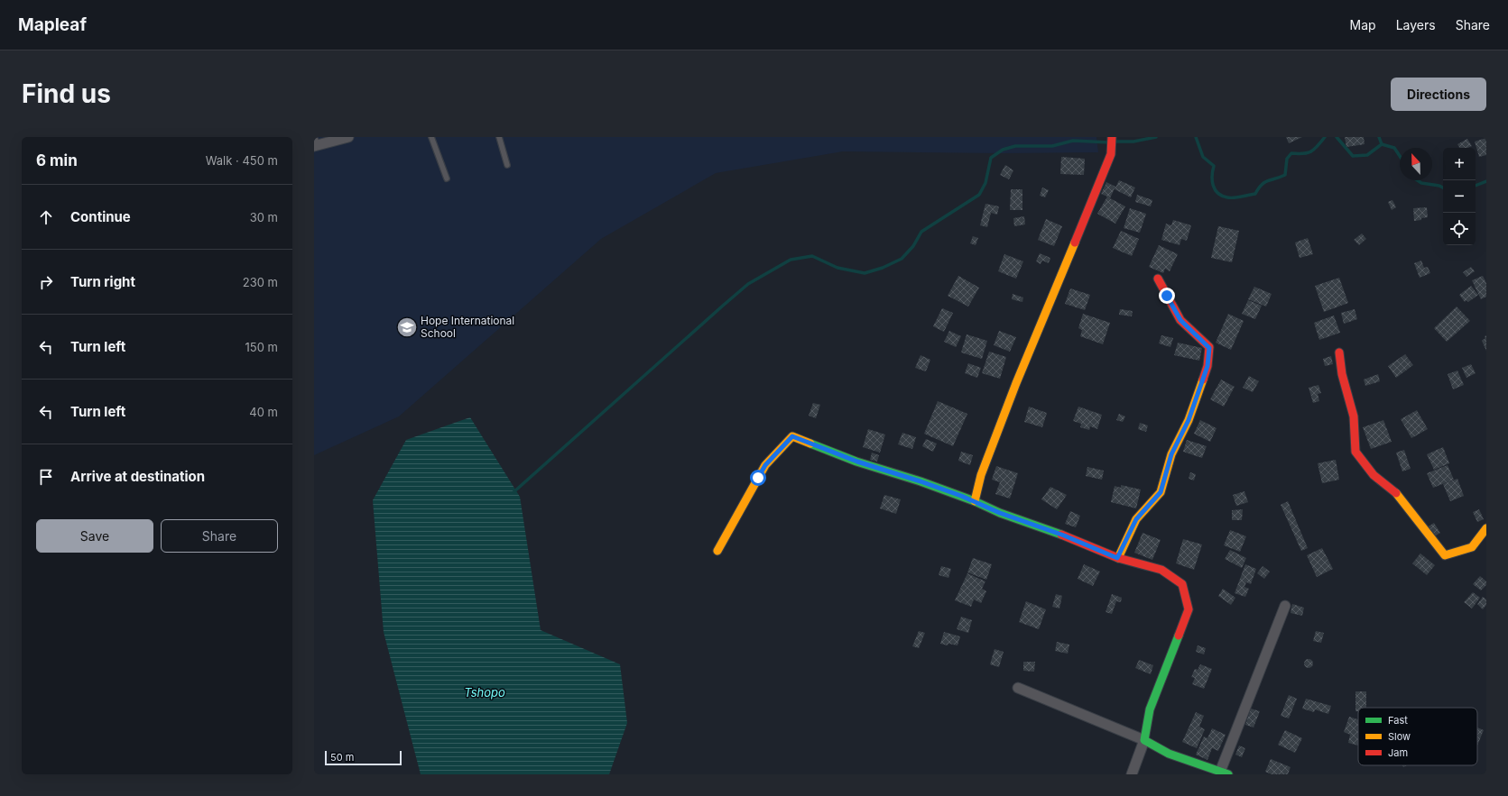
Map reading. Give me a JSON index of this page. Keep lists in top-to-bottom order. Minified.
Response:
{"water":["Tshopo"],"places":{"school or university":["Hope International School"]},"legend":["Fast","Slow","Jam"],"scale_bar":"50 m","north":"top","page":{"header":"Mapleaf","nav":["Map","Layers","Share"],"buttons":["Directions",["Save","Share"]],"title":"Find us","heading":["6 min","Walk · 450 m"],"map_buttons":["+","−"],"list":[["Continue","30 m"],["Turn right","230 m"],["Turn left","150 m"],["Turn left","40 m"],"Arrive at destination"],"scale":"50 m"}}
